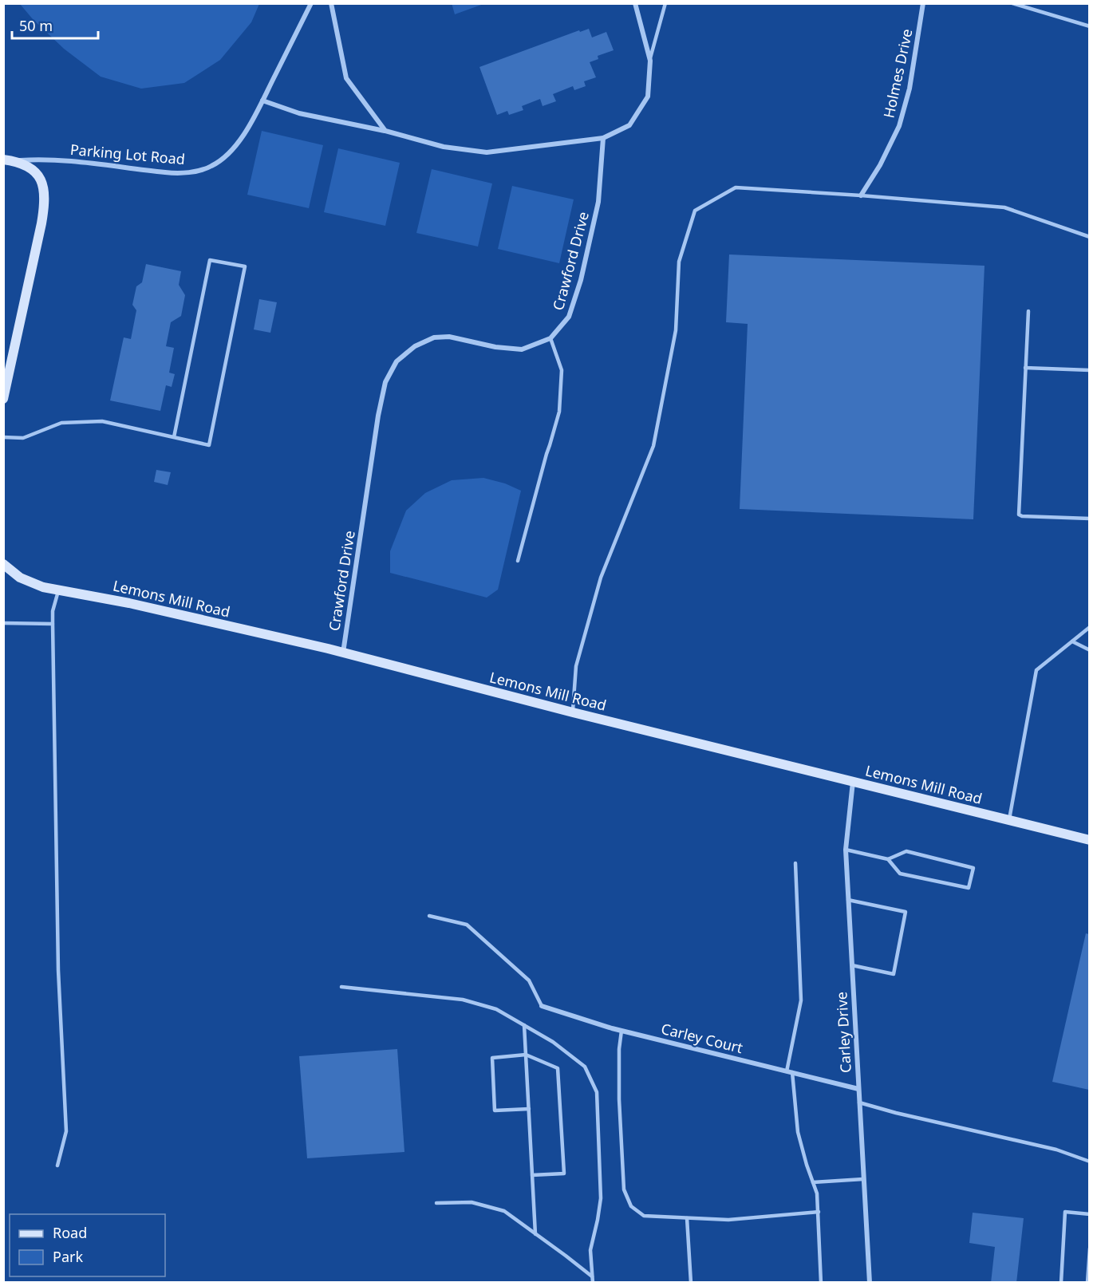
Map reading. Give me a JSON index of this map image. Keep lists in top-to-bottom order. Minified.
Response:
{"streets":{"street":["Holmes Drive","Parking Lot Road","Crawford Drive","Lemons Mill Road","Carley Drive","Carley Court"]},"crossings":[["Crawford Drive","Lemons Mill Road"],["Lemons Mill Road","Carley Drive"],["Carley Drive","Carley Court"]],"legend":["Road","Park"],"scale_bar":"50 m"}
